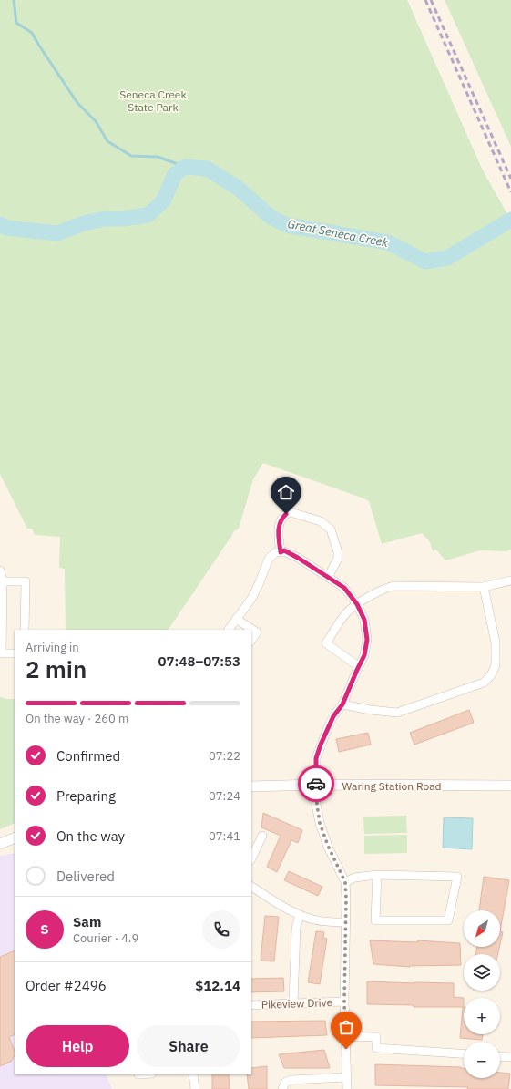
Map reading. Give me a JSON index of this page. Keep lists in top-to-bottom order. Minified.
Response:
{"streets":{"street":["Waring Station Road","Pikeview Drive"]},"water":["Great Seneca Creek"],"parks":["Seneca Creek State Park"],"north":"bottom left","page":{"heading":["2 min","Arriving in","07:48–07:53"],"panel":["Sam","Courier · 4.9","Order #2496","$12.14"],"bar":"On the way · 260 m","list":[["Confirmed","07:22"],["Preparing","07:24"],["On the way","07:41"],"Delivered"],"map_buttons":["+","−"],"round":"S","buttons":["Help","Share"]}}
